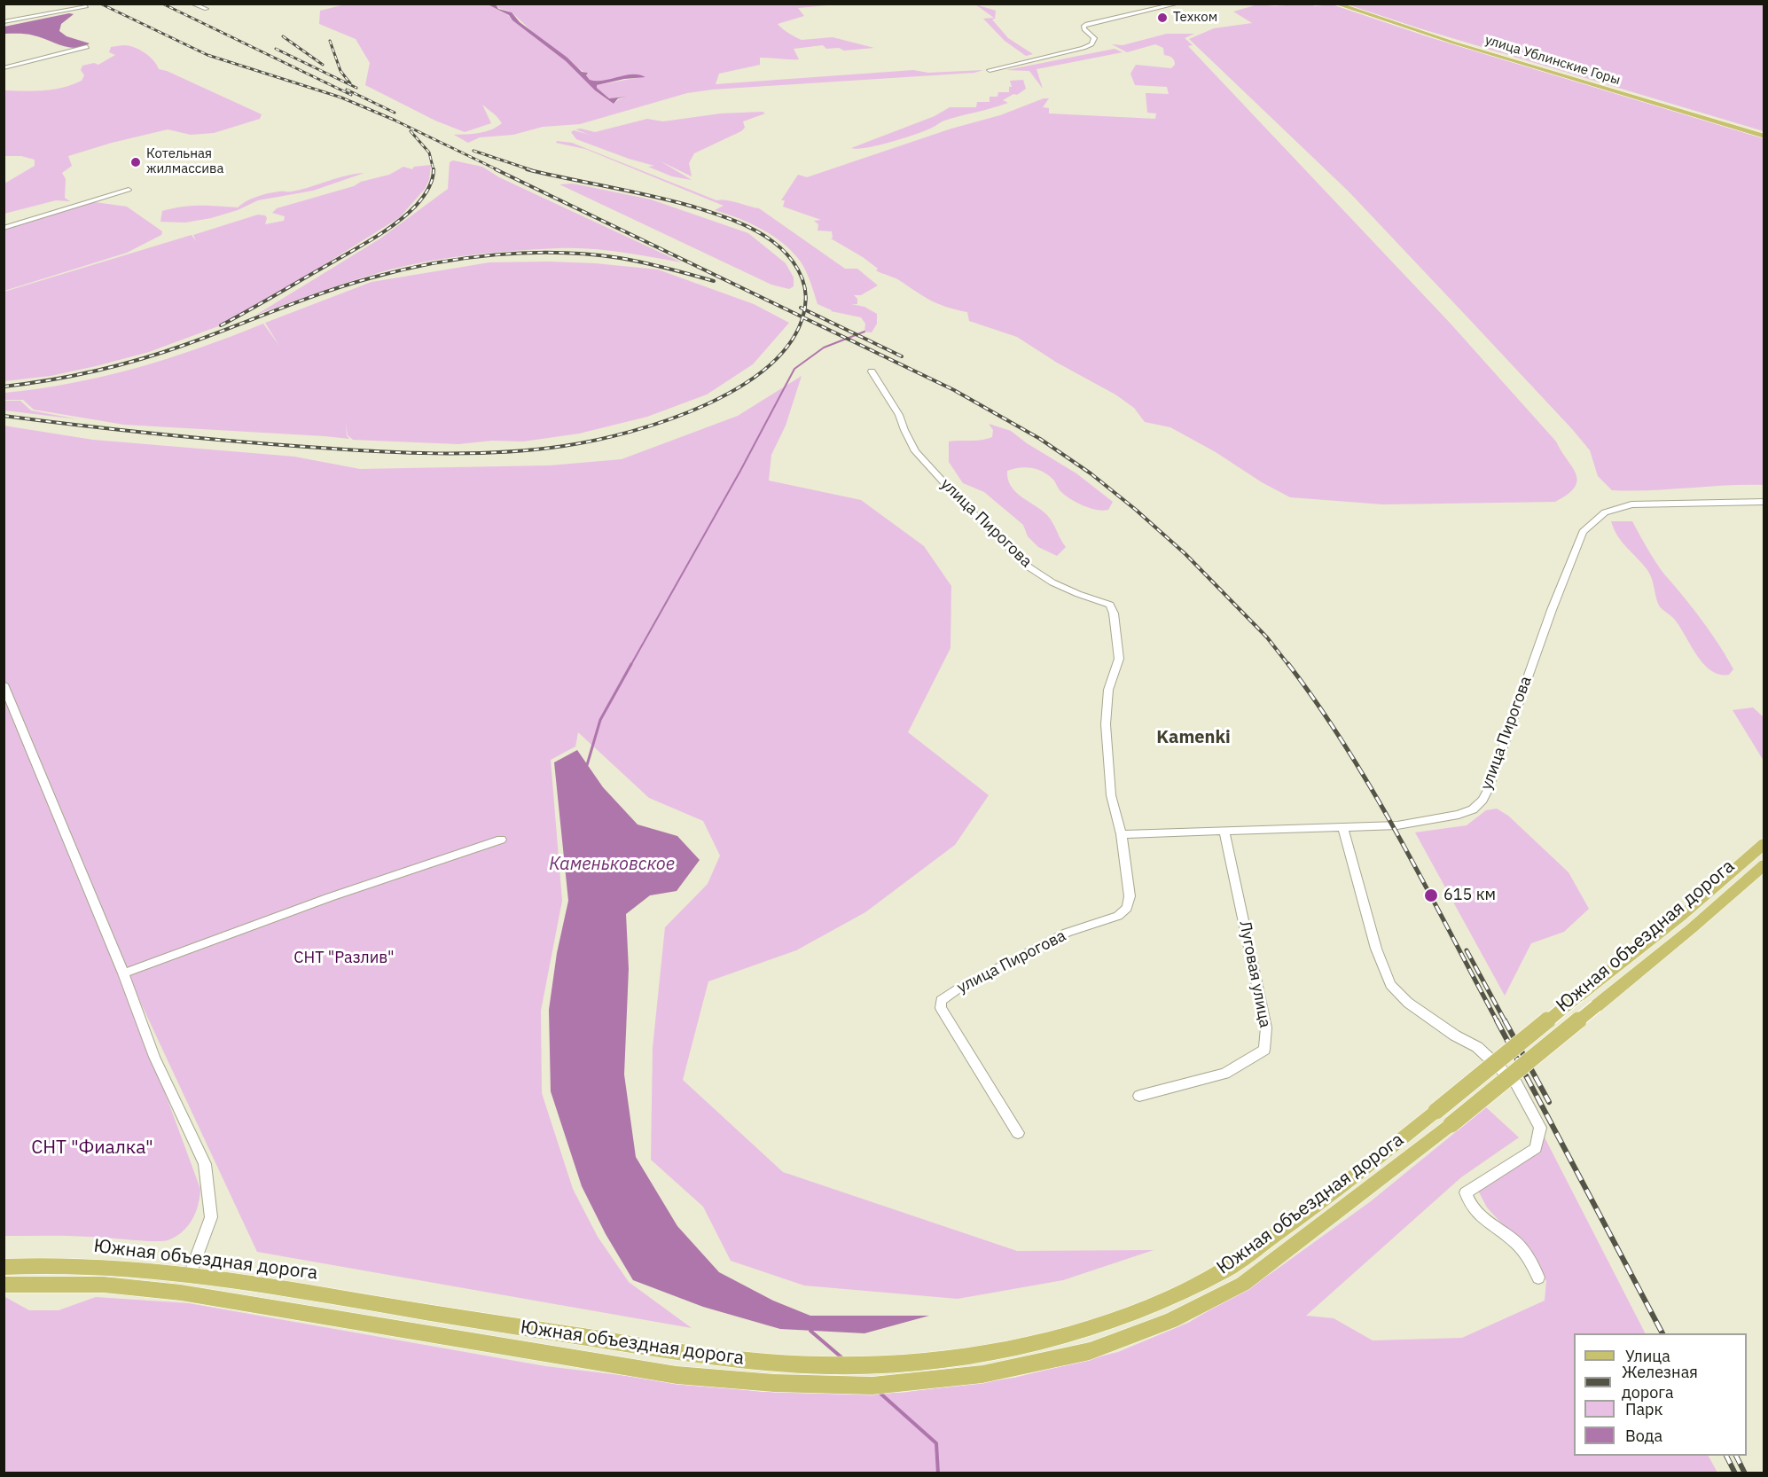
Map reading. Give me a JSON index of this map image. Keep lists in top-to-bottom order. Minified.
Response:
{"streets":{"main road":["улица Ублинские Горы","Южная объездная дорога"],"street":["улица Пирогова","Луговая улица"]},"crossings":[["улица Пирогова","Луговая улица"]],"districts":["Kamenki"],"water":["Каменьковское"],"parks":["СНТ \"Разлив\"","СНТ \"Фиалка\""],"places":["Техком","Котельная жилмассива","615 км"],"legend":["Улица","Железная дорога","Парк","Вода"]}
